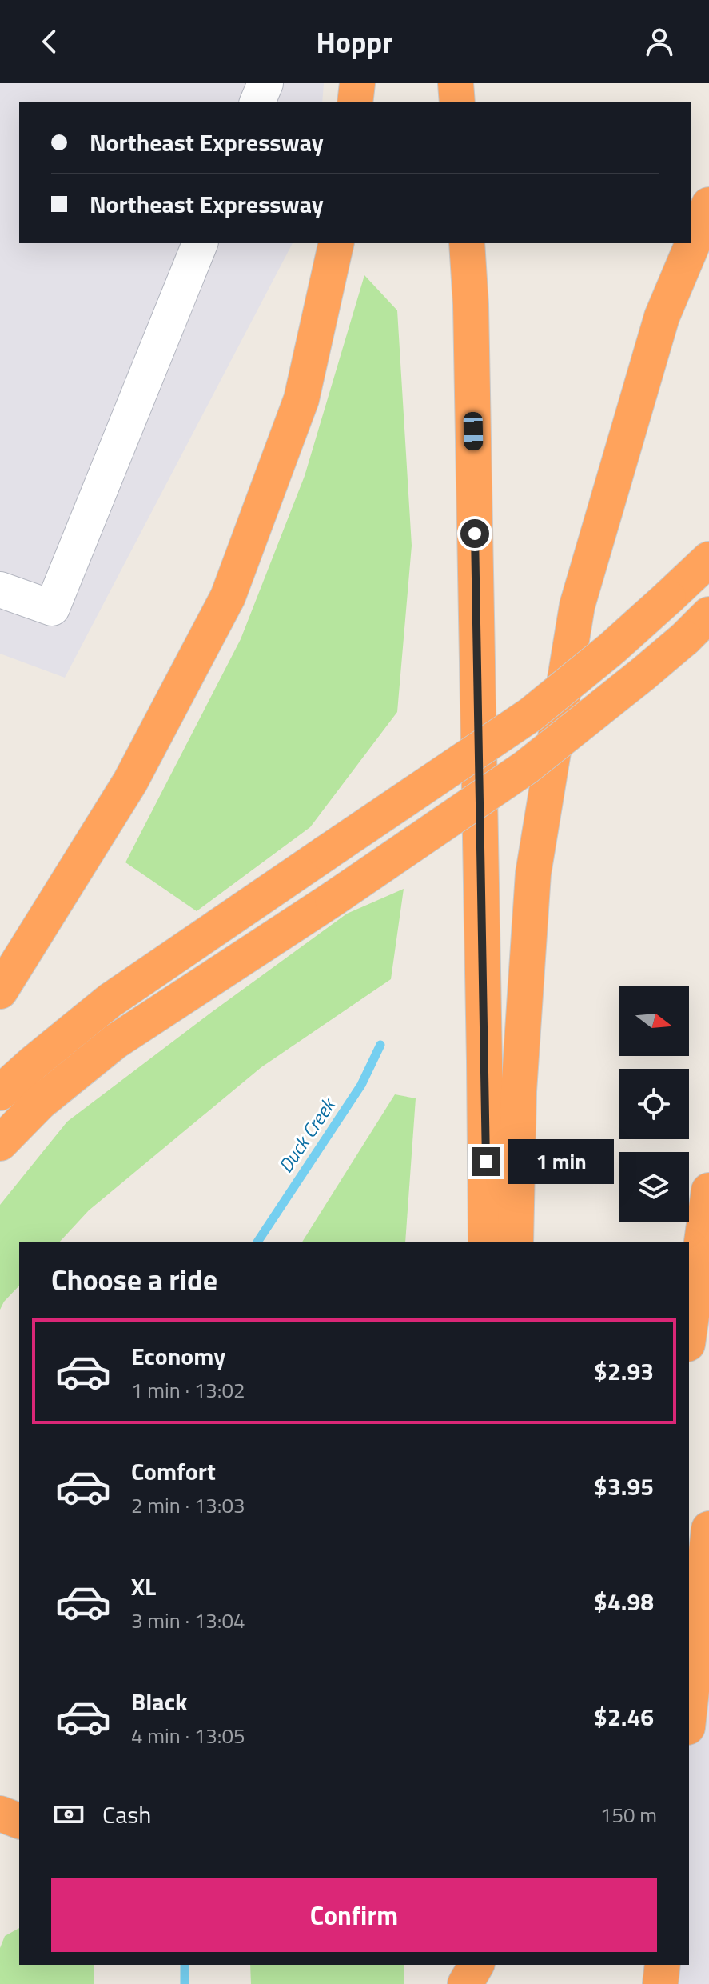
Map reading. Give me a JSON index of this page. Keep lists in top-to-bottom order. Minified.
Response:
{"water":["Duck Creek"],"north":"right","page":{"header":"Hoppr","banner":["Northeast Expressway","Northeast Expressway"],"bubble":"1 min","heading":"Choose a ride","list":[{"name":"Economy","note":"1 min · 13:02","value":"$2.93"},{"name":"Comfort","note":"2 min · 13:03","value":"$3.95"},{"name":"XL","note":"3 min · 13:04","value":"$4.98"},{"name":"Black","note":"4 min · 13:05","value":"$2.46"}],"pay":["Cash","150 m"],"buttons":"Confirm"}}
